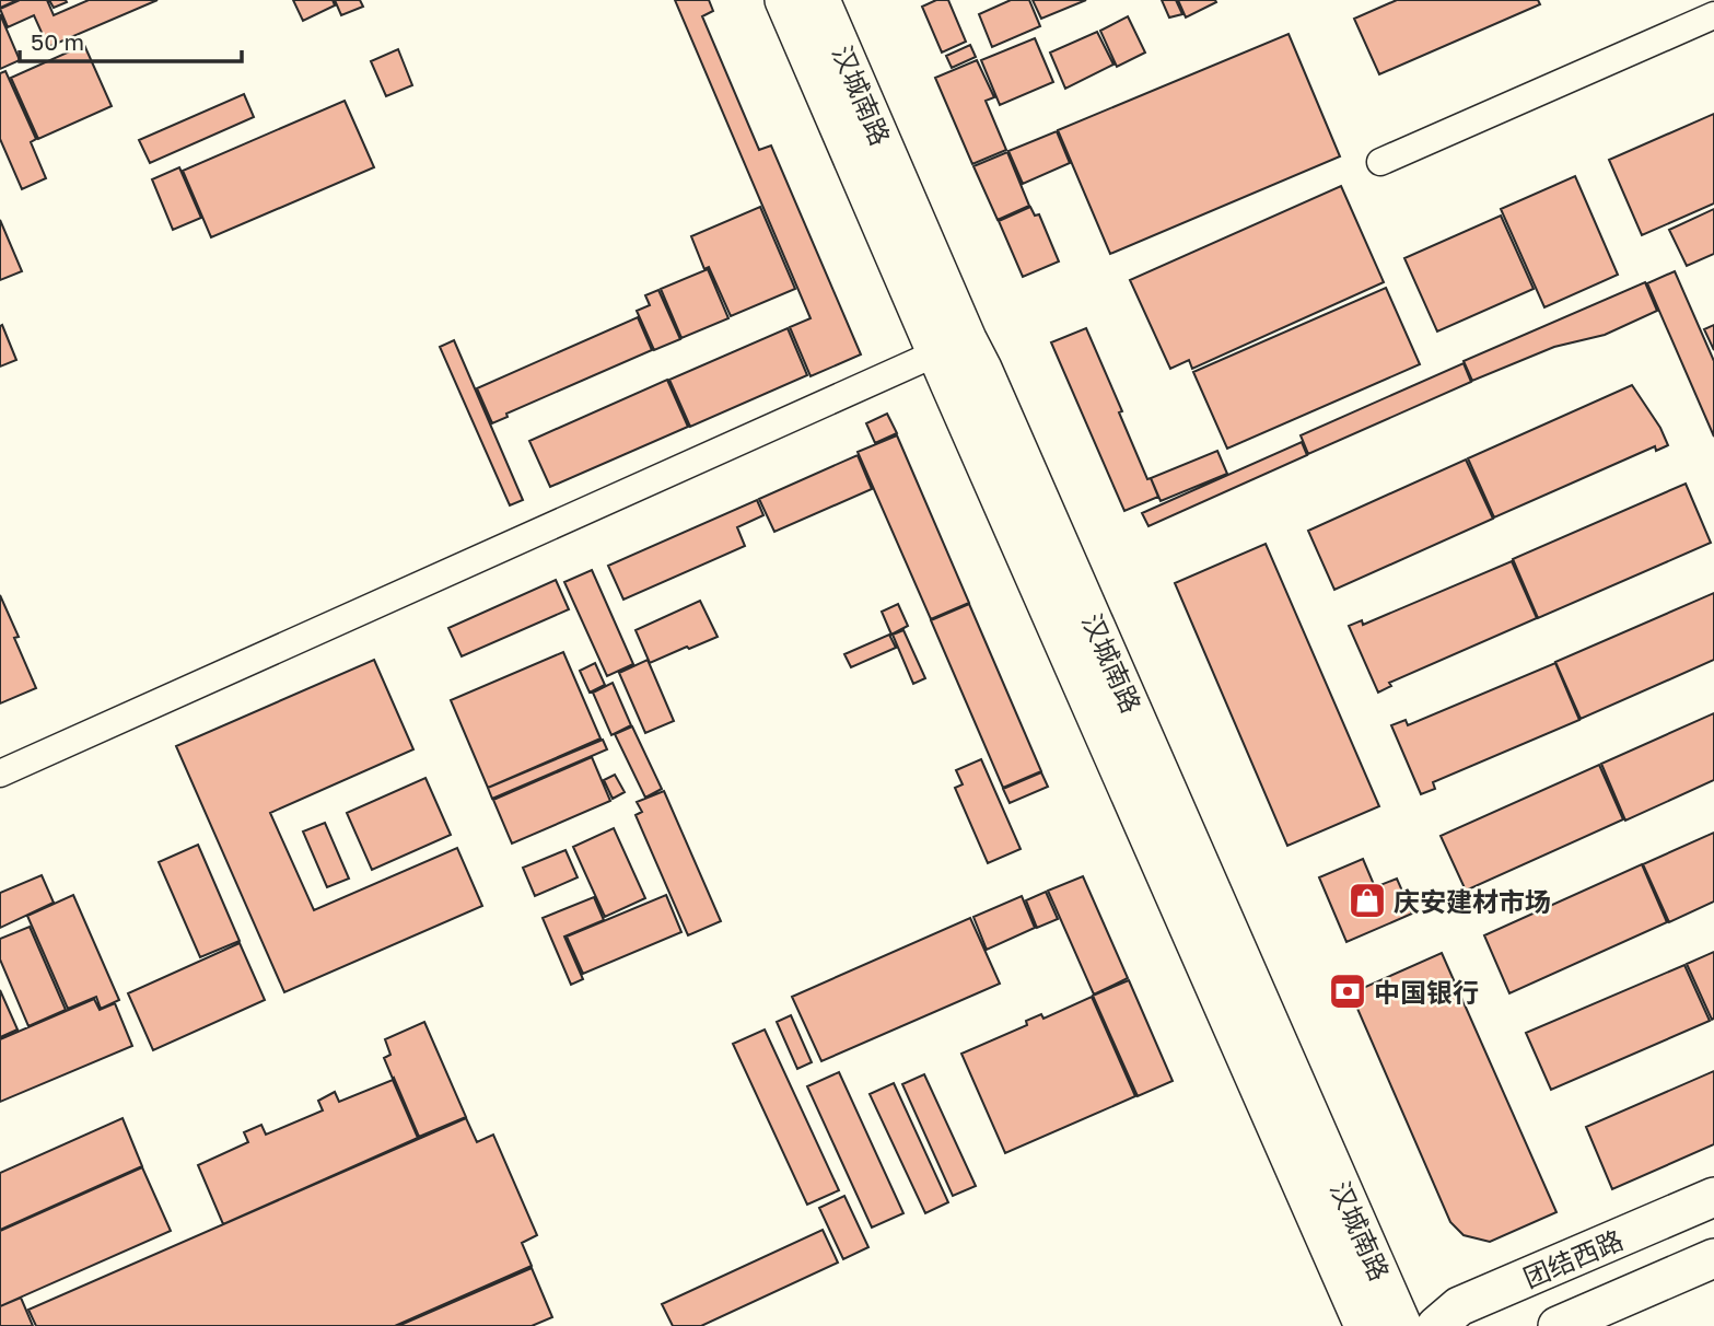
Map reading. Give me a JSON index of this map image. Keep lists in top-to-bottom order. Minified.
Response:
{"streets":{"main road":["汉城南路","团结西路"]},"places":{"shop":["庆安建材市场"],"bank":["中国银行"]},"scale_bar":"50 m"}
